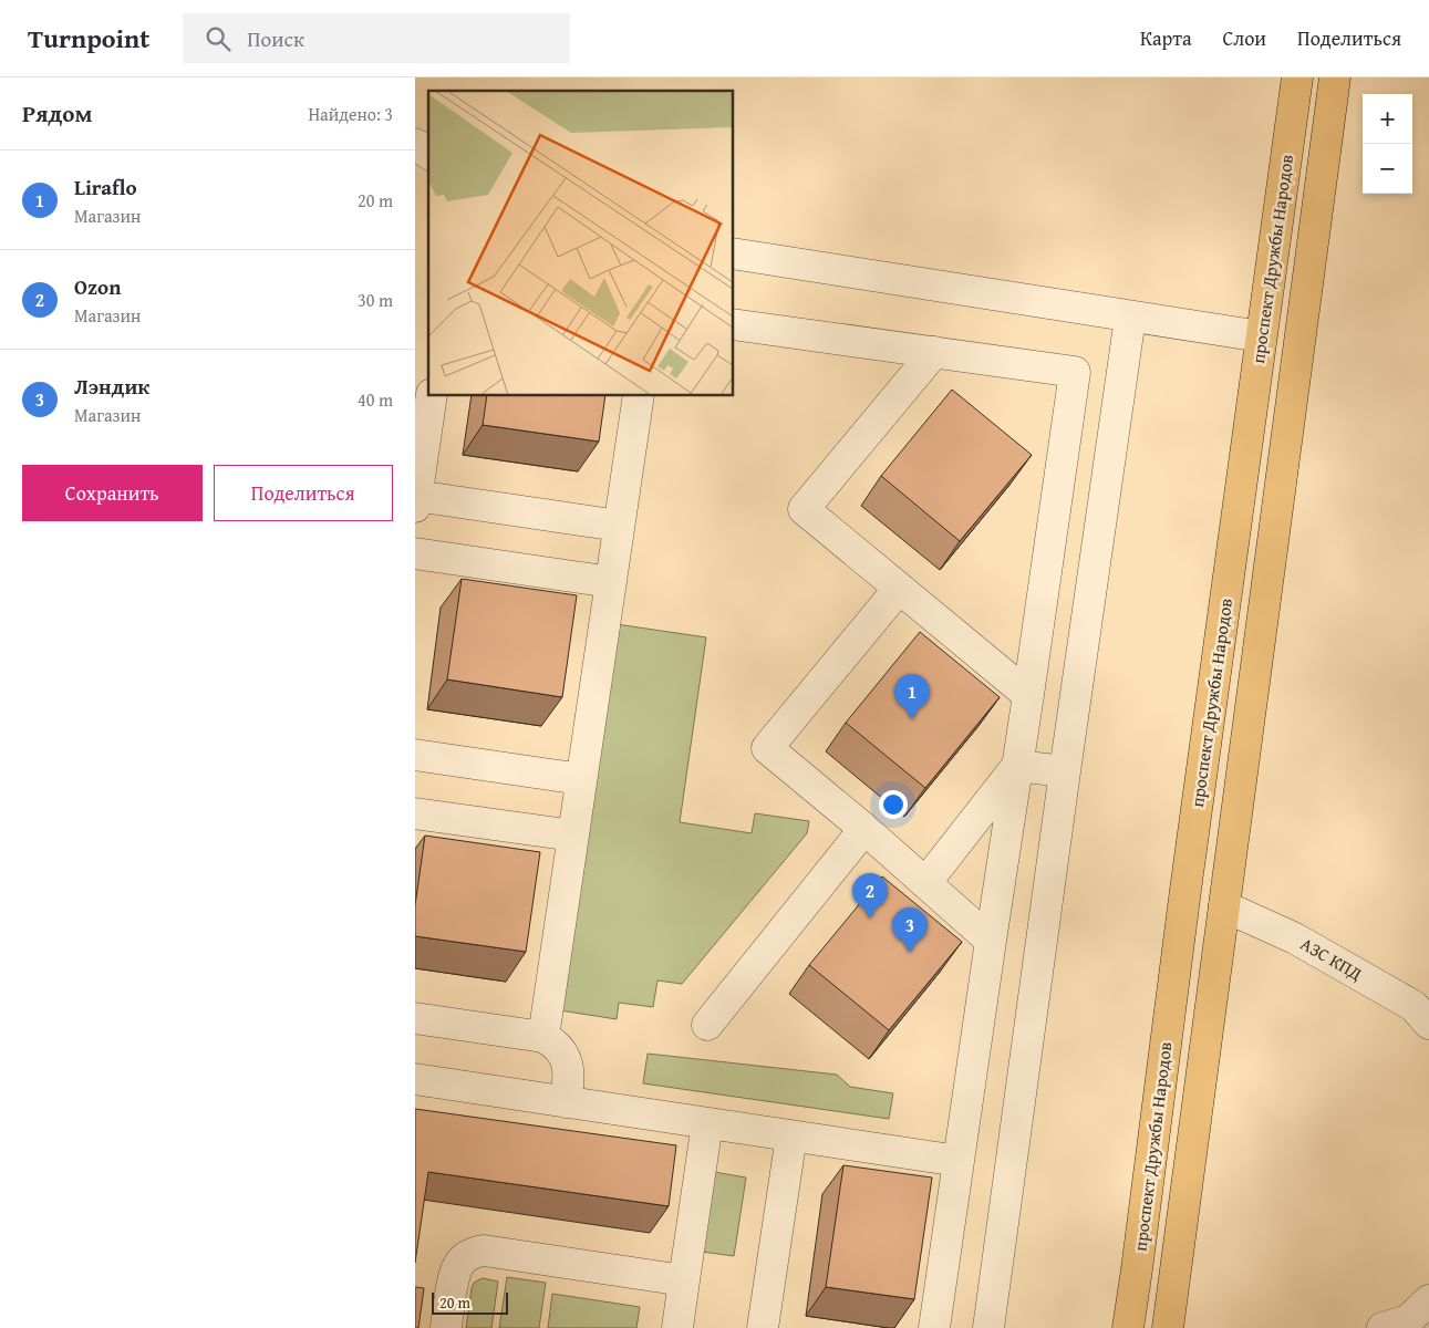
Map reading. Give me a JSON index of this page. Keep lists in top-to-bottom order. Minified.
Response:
{"streets":{"main road":["проспект Дружбы Народов"],"street":["АЗС КПД"]},"scale_bar":"20 m","page":{"header":"Turnpoint","search":"Поиск","nav":["Карта","Слои","Поделиться"],"heading":["Рядом","Найдено: 3"],"map_buttons":["+","−"],"list":[{"mark":"1","name":"Liraflo","note":"Магазин","value":"20 m"},{"mark":"2","name":"Ozon","note":"Магазин","value":"30 m"},{"mark":"3","name":"Лэндик","note":"Магазин","value":"40 m"}],"buttons":["Сохранить","Поделиться"],"pins":["1","2","3"],"scale":"20 m"}}
